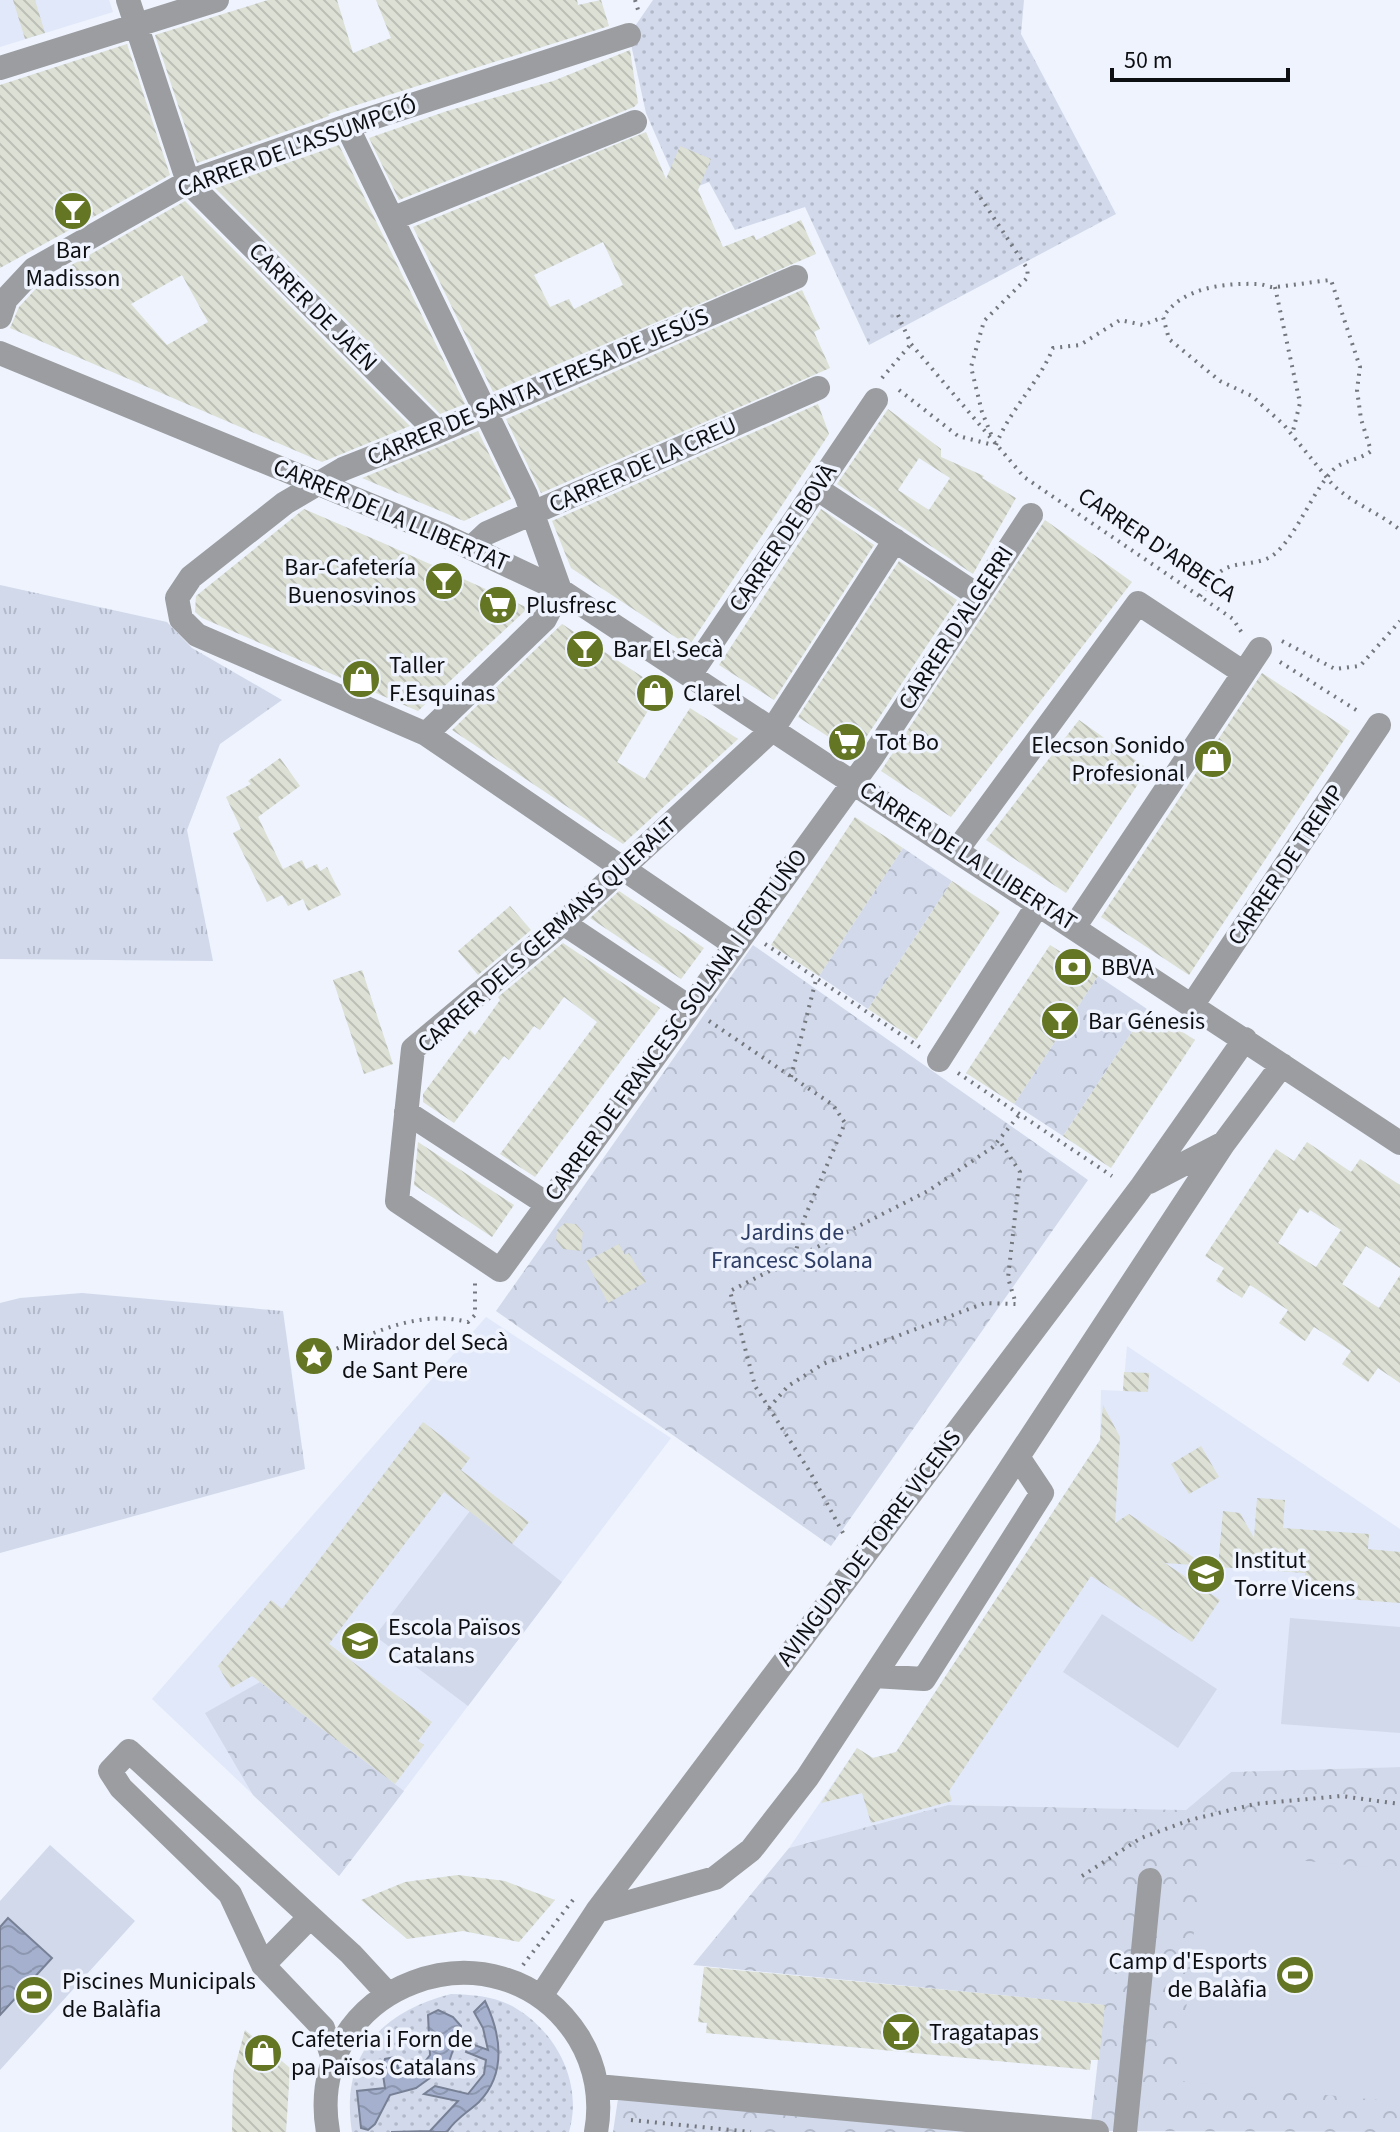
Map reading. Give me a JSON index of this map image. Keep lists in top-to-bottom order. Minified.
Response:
{"streets":{"street":["CARRER DE L'ASSUMPCIÓ","CARRER DE JAÉN","CARRER DE SANTA TERESA DE JESÚS","CARRER DE LA CREU","CARRER DE LA LLIBERTAT","CARRER DE BOVÀ","CARRER D'ALGERRI","CARRER DE TREMP","CARRER DELS GERMANS QUERALT","CARRER DE FRANCESC SOLANA I FORTUÑO","AVINGUDA DE TORRE VICENS"],"path":["CARRER D'ARBECA"]},"crossings":[["CARRER DE L'ASSUMPCIÓ","CARRER DE JAÉN"],["CARRER DE JAÉN","CARRER DE SANTA TERESA DE JESÚS"],["CARRER DE SANTA TERESA DE JESÚS","CARRER DE LA LLIBERTAT"],["CARRER DE LA CREU","CARRER DE LA LLIBERTAT"],["CARRER DE LA LLIBERTAT","CARRER DE BOVÀ"],["CARRER DE LA LLIBERTAT","CARRER D'ALGERRI"],["CARRER DE LA LLIBERTAT","CARRER DE TREMP"],["CARRER DE LA LLIBERTAT","CARRER DELS GERMANS QUERALT"],["CARRER DE LA LLIBERTAT","CARRER DE FRANCESC SOLANA I FORTUÑO"],["CARRER DE LA LLIBERTAT","AVINGUDA DE TORRE VICENS"],["CARRER D'ARBECA","CARRER DE TREMP"],["CARRER D'ALGERRI","CARRER DE FRANCESC SOLANA I FORTUÑO"],["CARRER DELS GERMANS QUERALT","CARRER DE FRANCESC SOLANA I FORTUÑO"]],"parks":["Jardins de Francesc Solana"],"places":{"bar":["Bar Madisson","Bar-Cafetería Buenosvinos","Bar El Secà","Bar Génesis","Tragatapas"],"supermarket":["Plusfresc","Tot Bo"],"shop":["Taller F.Esquinas","Clarel","Elecson Sonido Profesional","Cafeteria i Forn de pa Països Catalans"],"bank":["BBVA"],"place":["Mirador del Secà de Sant Pere"],"school or university":["Institut Torre Vicens","Escola Països Catalans"],"sports":["Camp d'Esports de Balàfia","Piscines Municipals de Balàfia"]},"scale_bar":"50 m"}
